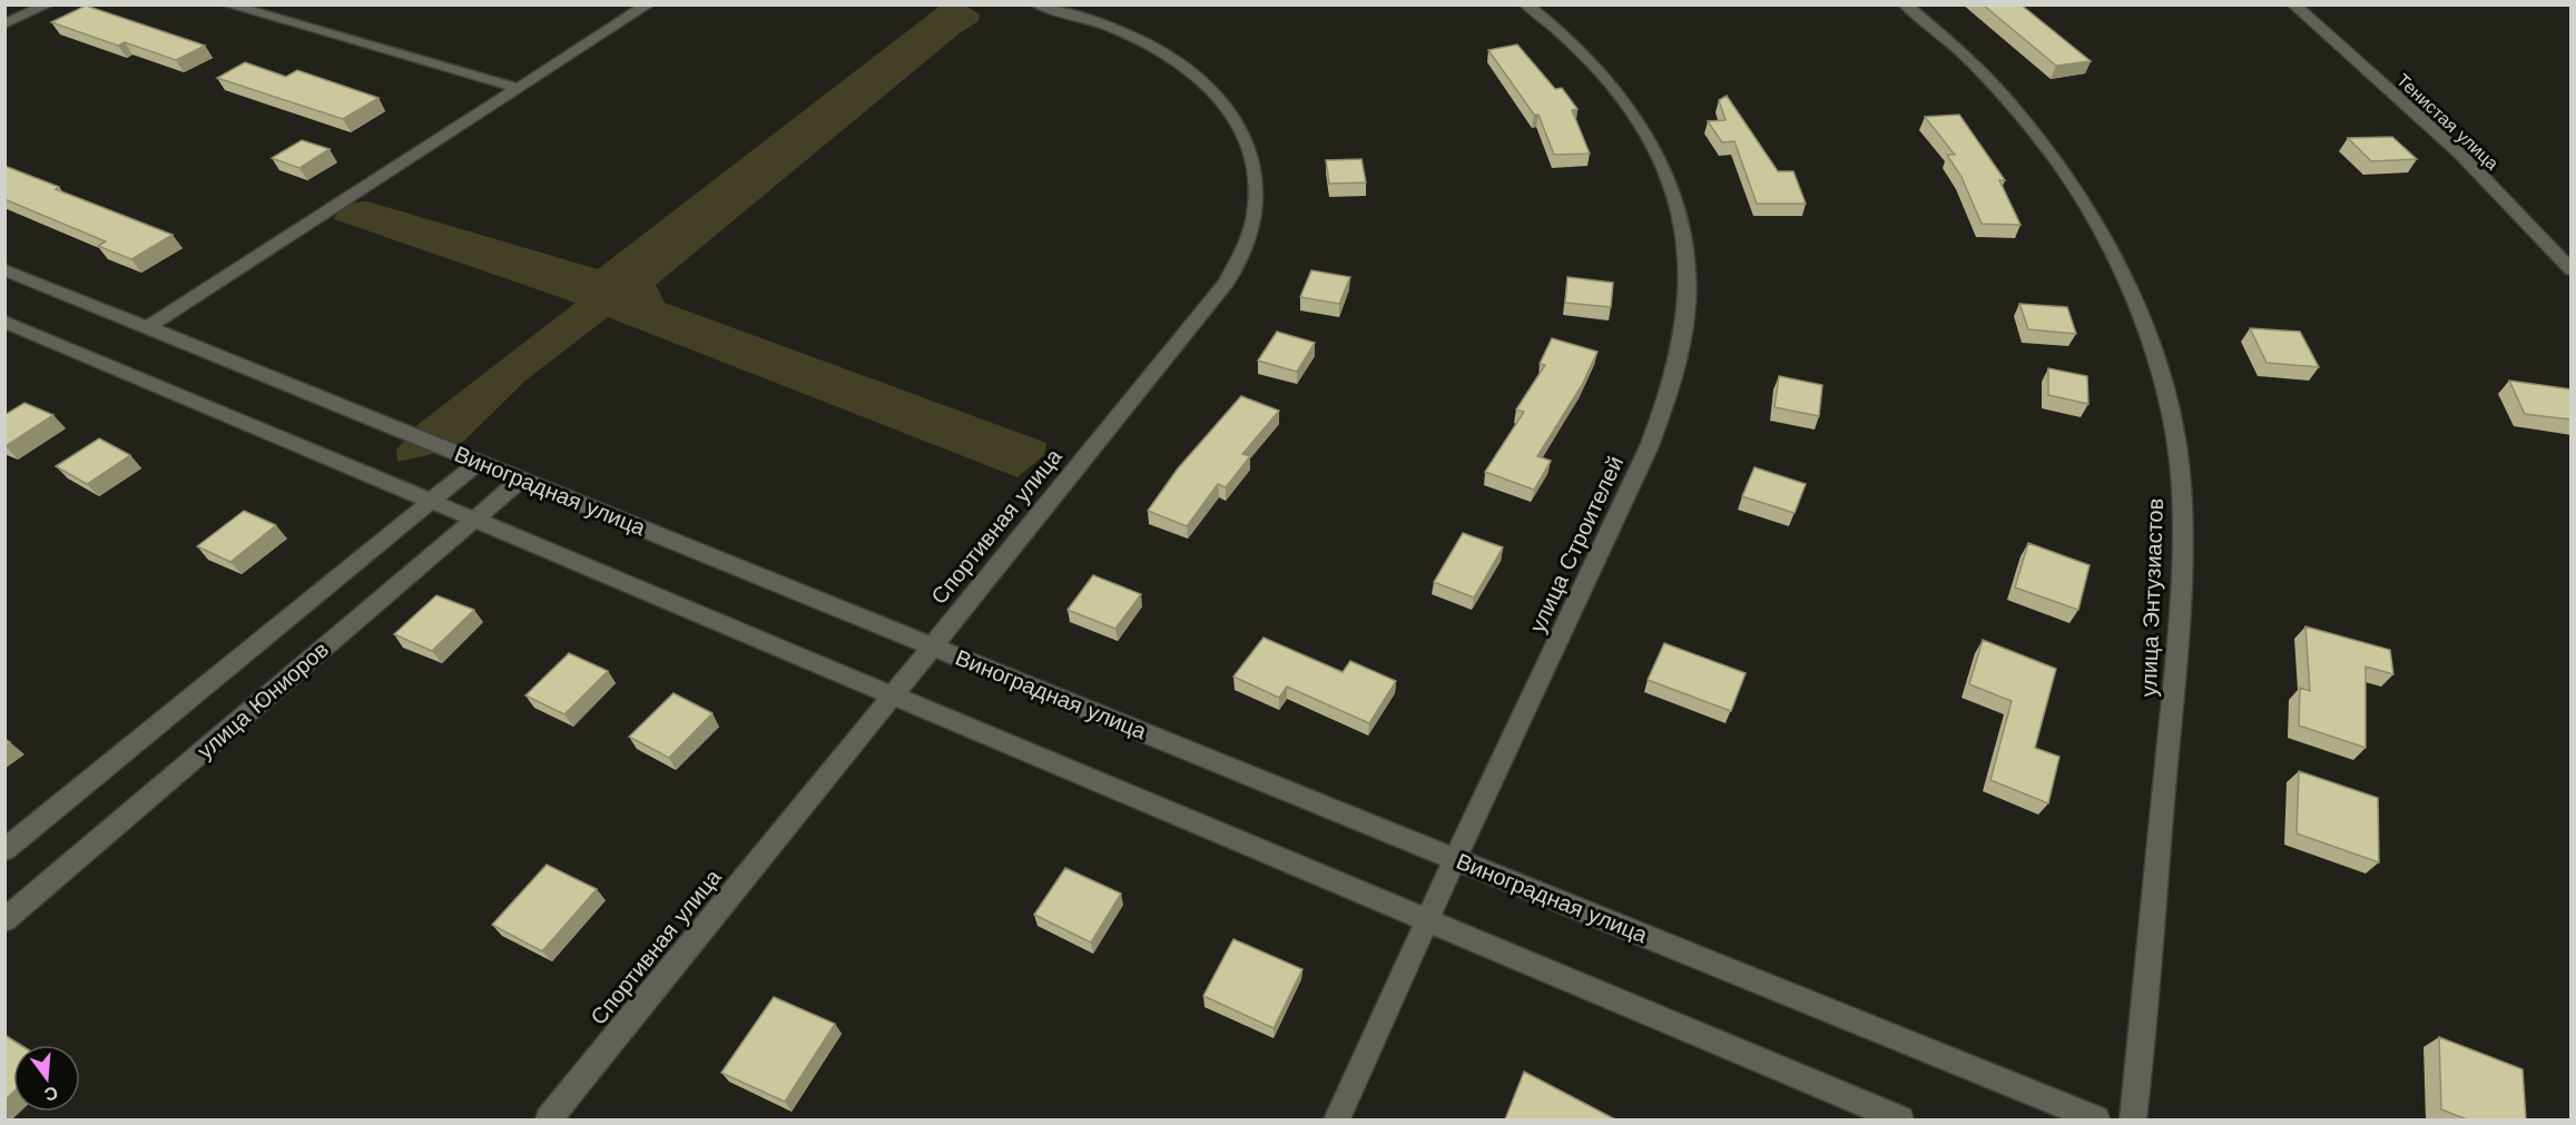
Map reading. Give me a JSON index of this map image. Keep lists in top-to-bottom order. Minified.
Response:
{"streets":{"street":["Тенистая улица","Виноградная улица","Спортивная улица","улица Строителей","улица Энтузиастов","улица Юниоров"]},"crossings":[["Виноградная улица","Спортивная улица"],["Виноградная улица","улица Строителей"],["Виноградная улица","улица Юниоров"]],"north":"bottom"}
